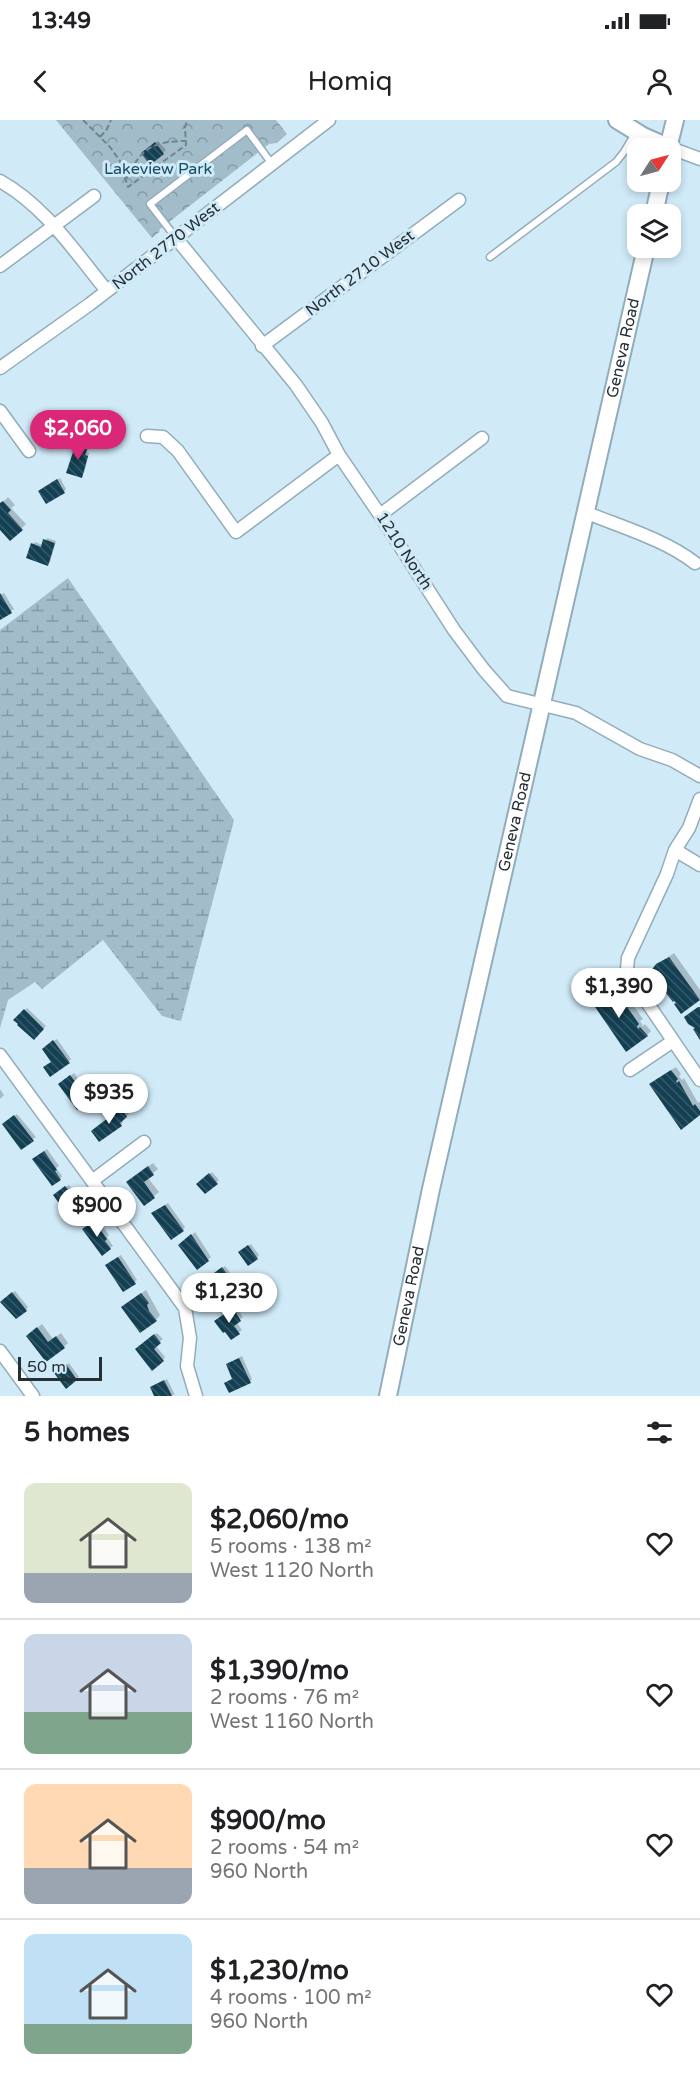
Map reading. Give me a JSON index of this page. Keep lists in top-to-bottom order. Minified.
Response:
{"streets":{"main road":["Geneva Road"],"street":["North 2770 West","North 2710 West","1210 North"]},"crossings":[["North 2770 West","1210 North"],["North 2710 West","1210 North"],["Geneva Road","1210 North"]],"parks":["Lakeview Park"],"scale_bar":"50 m","north":"top right","page":{"status":"13:49","header":"Homiq","price":["$2,060","$1,390","$935","$900","$1,230"],"scale":"50 m","heading":"5 homes","list":[{"name":"$2,060/mo","note":"5 rooms · 138 m² · West 1120 North"},{"name":"$1,390/mo","note":"2 rooms · 76 m² · West 1160 North"},{"name":"$900/mo","note":"2 rooms · 54 m² · 960 North"},{"name":"$1,230/mo","note":"4 rooms · 100 m² · 960 North"}]}}
